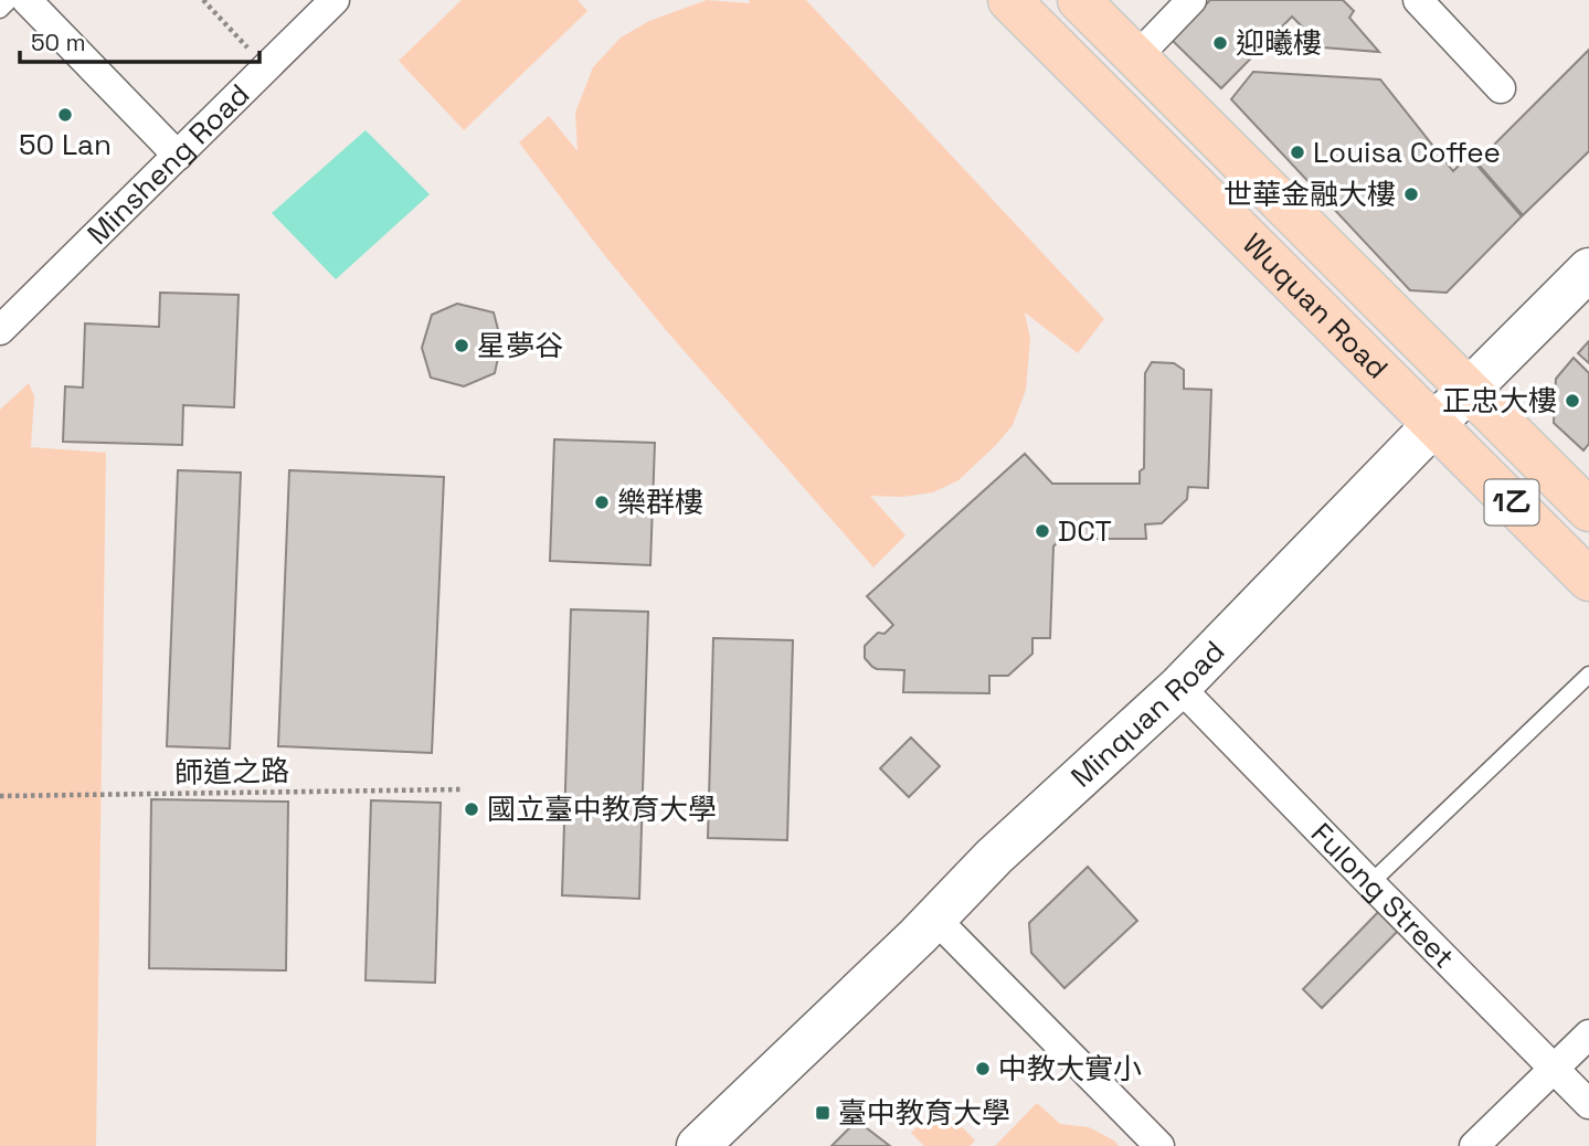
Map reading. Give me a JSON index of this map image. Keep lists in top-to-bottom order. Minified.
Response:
{"streets":{"main road":["Wuquan Road","1乙","Minquan Road"],"street":["Minsheng Road","Fulong Street"],"path":["師道之路"]},"crossings":[["Wuquan Road","Minquan Road"],["Minquan Road","Fulong Street"]],"places":{"other":["迎曦樓","50 Lan","Louisa Coffee","世華金融大樓","星夢谷","正忠大樓","樂群樓","DCT","國立臺中教育大學","中教大實小"],"transit":["臺中教育大學"]},"scale_bar":"50 m"}
